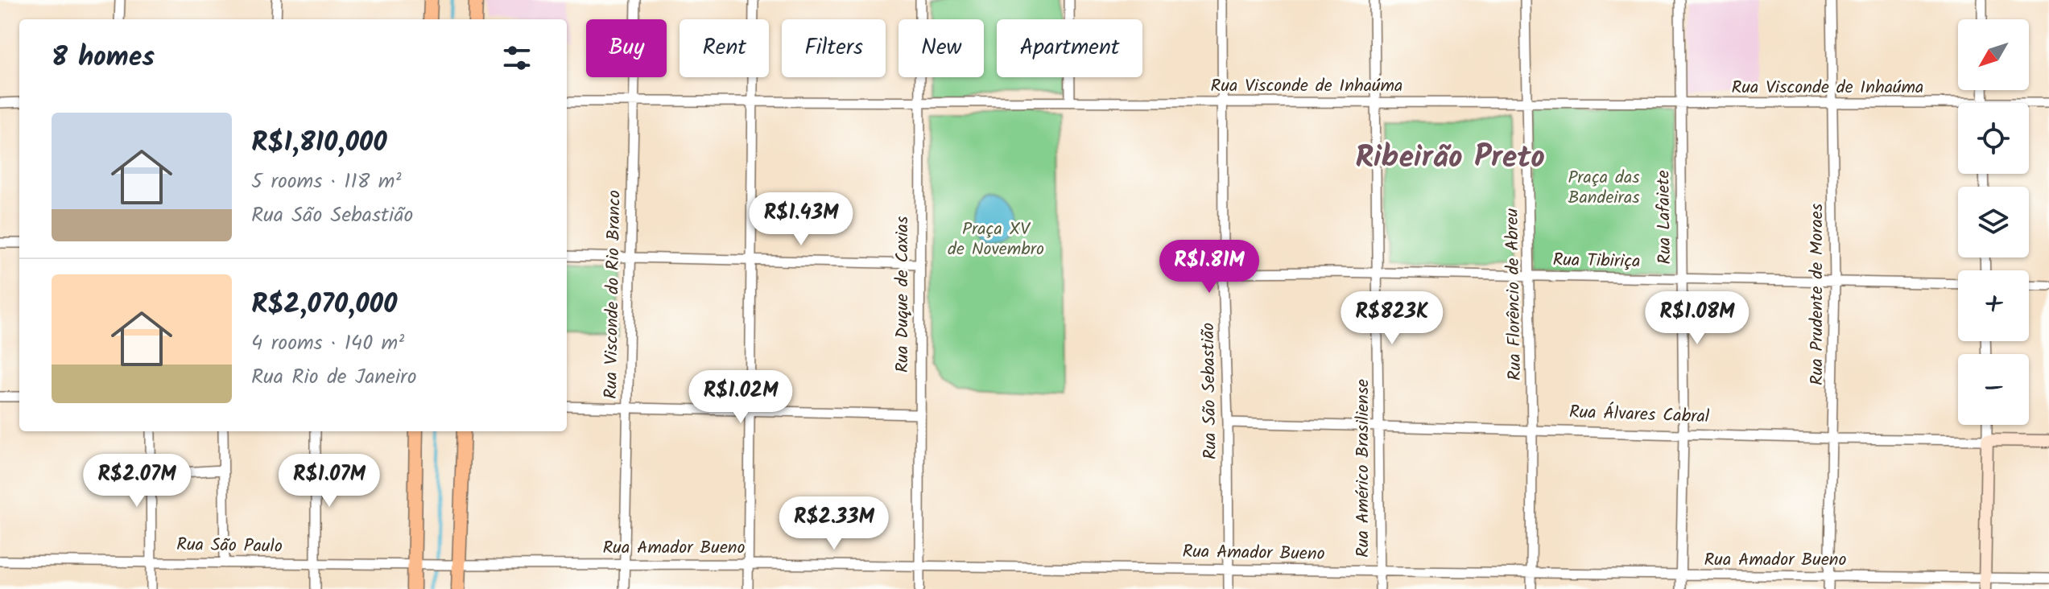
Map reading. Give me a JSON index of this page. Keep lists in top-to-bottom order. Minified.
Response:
{"streets":{"main road":["Rua Álvares Cabral"],"street":["Rua Visconde de Inhaúma","Rua Lafaiete","Rua Tibiriça","Rua Visconde do Rio Branco","Rua Duque de Caxias","Rua Florêncio de Abreu","Rua Prudente de Moraes","Rua São Sebastião","Rua Américo Brasiliense","Rua São Paulo","Rua Amador Bueno"]},"crossings":[["Rua Visconde de Inhaúma","Rua Lafaiete"],["Rua Visconde de Inhaúma","Rua Visconde do Rio Branco"],["Rua Visconde de Inhaúma","Rua Duque de Caxias"],["Rua Visconde de Inhaúma","Rua Florêncio de Abreu"],["Rua Visconde de Inhaúma","Rua Prudente de Moraes"],["Rua Visconde de Inhaúma","Rua São Sebastião"],["Rua Visconde de Inhaúma","Rua Américo Brasiliense"],["Rua Lafaiete","Rua Tibiriça"],["Rua Lafaiete","Rua Álvares Cabral"],["Rua Lafaiete","Rua Amador Bueno"],["Rua Tibiriça","Rua Florêncio de Abreu"],["Rua Tibiriça","Rua Prudente de Moraes"],["Rua Tibiriça","Rua São Sebastião"],["Rua Tibiriça","Rua Américo Brasiliense"],["Rua Visconde do Rio Branco","Rua Amador Bueno"],["Rua Duque de Caxias","Rua Amador Bueno"],["Rua Florêncio de Abreu","Rua Álvares Cabral"],["Rua Florêncio de Abreu","Rua Amador Bueno"],["Rua Prudente de Moraes","Rua Álvares Cabral"],["Rua Prudente de Moraes","Rua Amador Bueno"],["Rua São Sebastião","Rua Álvares Cabral"],["Rua São Sebastião","Rua Amador Bueno"],["Rua Álvares Cabral","Rua Américo Brasiliense"],["Rua Américo Brasiliense","Rua Amador Bueno"],["Rua São Paulo","Rua Amador Bueno"]],"districts":["Ribeirão Preto"],"parks":["Praça das Bandeiras","Praça XV de Novembro"],"north":"bottom left","page":{"map_buttons":["+","−"],"chip":["Buy","Rent","Filters","New","Apartment"],"heading":"8 homes","list":[{"name":"R$1,810,000","note":"5 rooms · 118 m² · Rua São Sebastião"},{"name":"R$2,070,000","note":"4 rooms · 140 m² · Rua Rio de Janeiro"}],"price":["R$1.43M","R$1.81M","R$823K","R$1.08M","R$1.02M","R$2.07M","R$1.07M","R$2.33M"]}}
